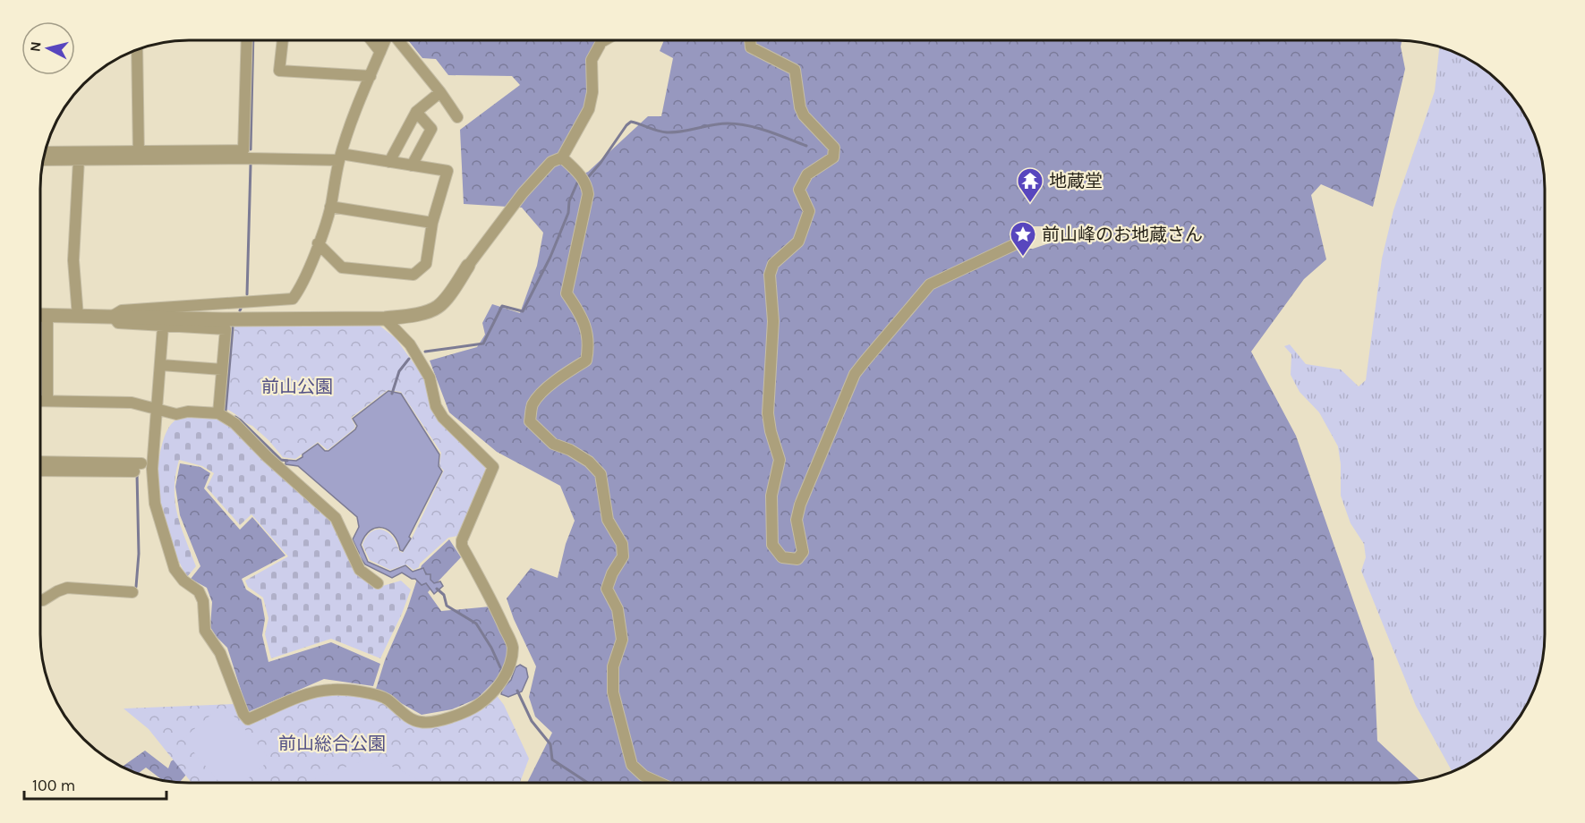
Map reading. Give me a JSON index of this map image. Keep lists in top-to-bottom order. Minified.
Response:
{"parks":["前山公園","前山総合公園"],"places":{"temple":["地蔵堂"],"place":["前山峰のお地蔵さん"]},"scale_bar":"100 m","north":"left"}
